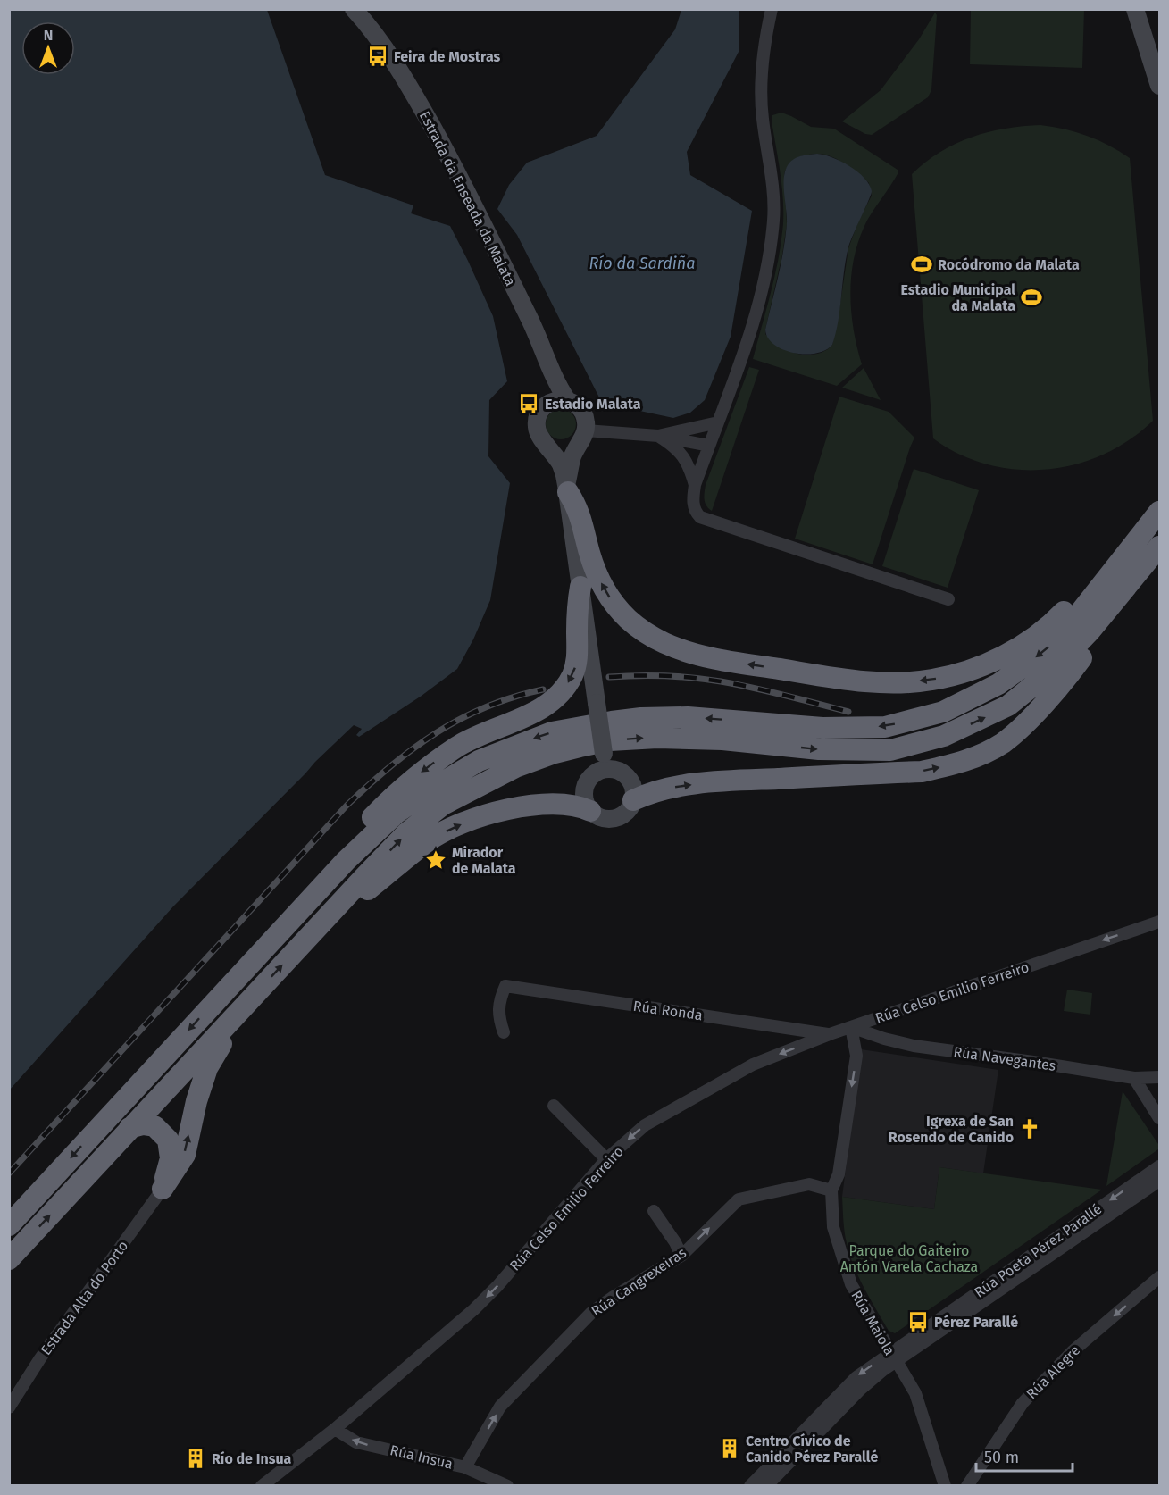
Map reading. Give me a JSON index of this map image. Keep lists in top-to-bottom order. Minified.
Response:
{"streets":{"main road":["Estrada da Enseada da Malata"],"street":["Rúa Celso Emilio Ferreiro","Rúa Ronda","Rúa Navegantes","Rúa Poeta Pérez Parallé","Rúa Cangrexeiras","Estrada Alta do Porto","Rúa Maiola","Rúa Alegre","Rúa Insua"]},"crossings":[["Rúa Celso Emilio Ferreiro","Rúa Ronda"],["Rúa Celso Emilio Ferreiro","Rúa Navegantes"],["Rúa Celso Emilio Ferreiro","Rúa Maiola"],["Rúa Celso Emilio Ferreiro","Rúa Insua"],["Rúa Navegantes","Rúa Maiola"],["Rúa Poeta Pérez Parallé","Rúa Maiola"],["Rúa Cangrexeiras","Rúa Maiola"],["Rúa Cangrexeiras","Rúa Insua"]],"one_way":["Rúa Celso Emilio Ferreiro","Rúa Cangrexeiras","Rúa Alegre","Rúa Insua"],"water":["Río da Sardiña"],"parks":["Parque do Gaiteiro Antón Varela Cachaza"],"places":{"bus stop":["Feira de Mostras","Estadio Malata","Pérez Parallé"],"sports":["Rocódromo da Malata","Estadio Municipal da Malata"],"place":["Mirador de Malata"],"church":["Igrexa de San Rosendo de Canido"],"building":["Centro Cívico de Canido Pérez Parallé","Río de Insua"]},"scale_bar":"50 m","north":"top"}
